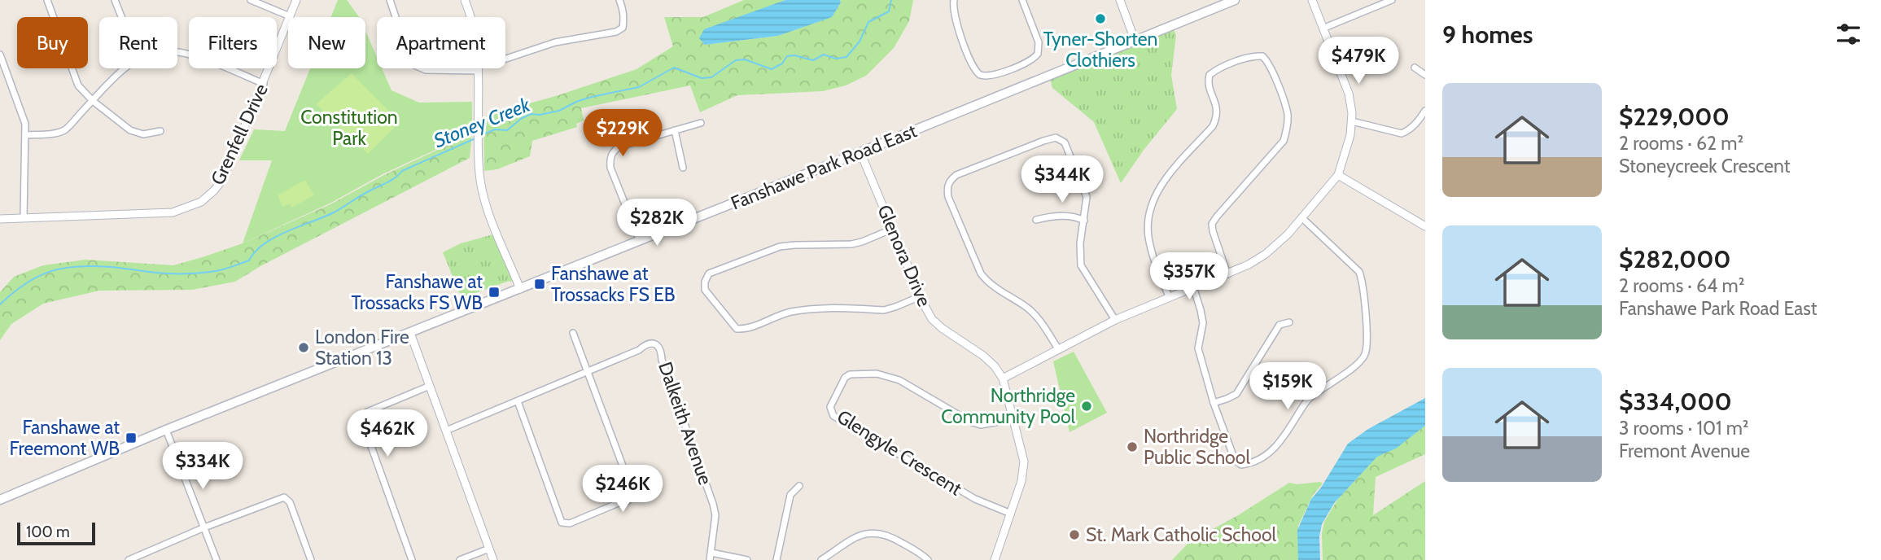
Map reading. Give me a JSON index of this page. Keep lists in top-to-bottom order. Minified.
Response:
{"streets":{"main road":["Fanshawe Park Road East"],"street":["Grenfell Drive","Glenora Drive","Dalkeith Avenue","Glengyle Crescent"]},"crossings":[["Fanshawe Park Road East","Glenora Drive"],["Glenora Drive","Glengyle Crescent"]],"water":["Stoney Creek"],"parks":["Constitution Park"],"places":{"other":["Tyner-Shorten Clothiers","London Fire Station 13","Northridge Community Pool","Northridge Public School","St. Mark Catholic School"],"transit":["Fanshawe at Trossacks FS EB","Fanshawe at Trossacks FS WB","Fanshawe at Freemont WB"]},"scale_bar":"100 m","page":{"heading":"9 homes","chip":["Buy","Rent","Filters","New","Apartment"],"price":["$479K","$229K","$344K","$282K","$357K","$159K","$462K","$334K","$246K"],"list":[{"name":"$229,000","note":"2 rooms · 62 m² · Stoneycreek Crescent"},{"name":"$282,000","note":"2 rooms · 64 m² · Fanshawe Park Road East"},{"name":"$334,000","note":"3 rooms · 101 m² · Fremont Avenue"}],"scale":"100 m"}}
